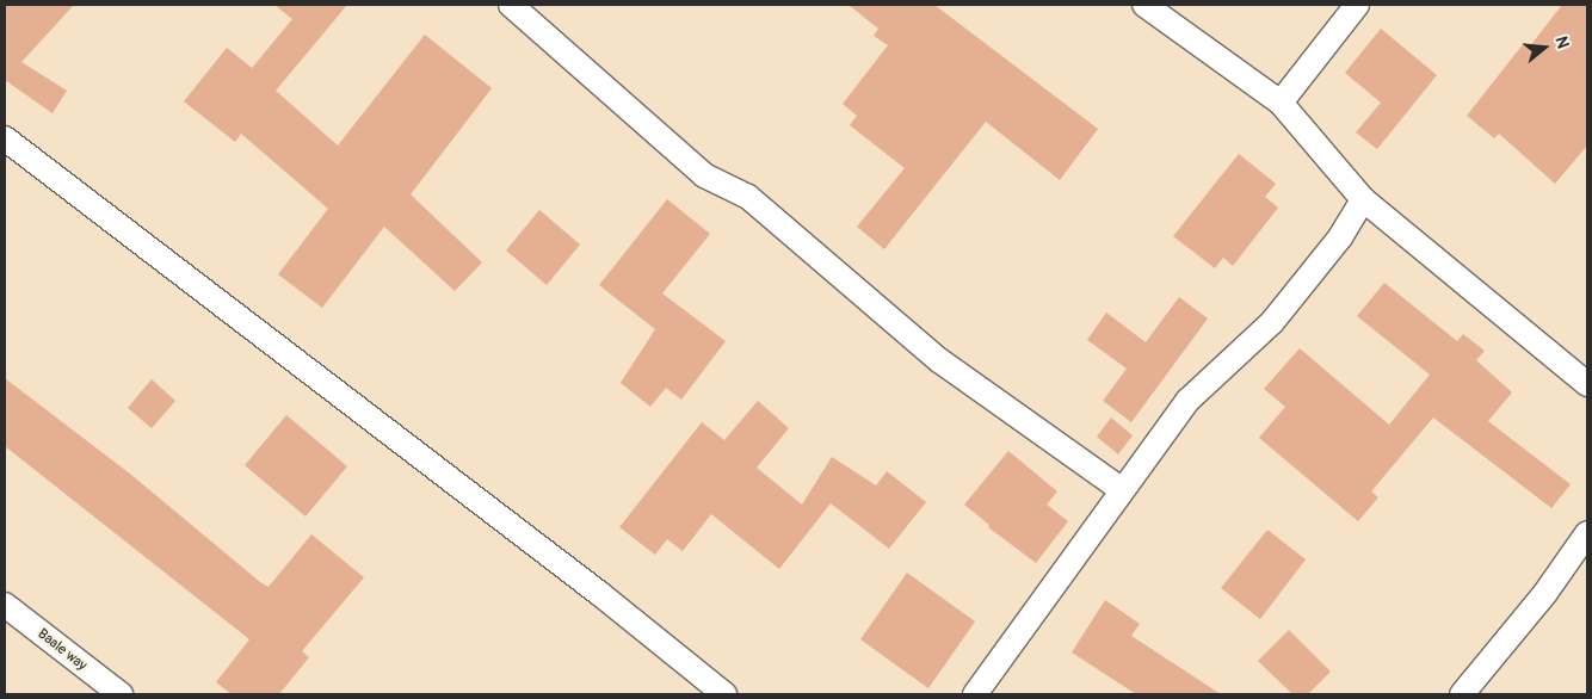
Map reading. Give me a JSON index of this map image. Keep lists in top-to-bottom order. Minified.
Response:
{"streets":{"street":["Baale way"]},"north":"right"}
